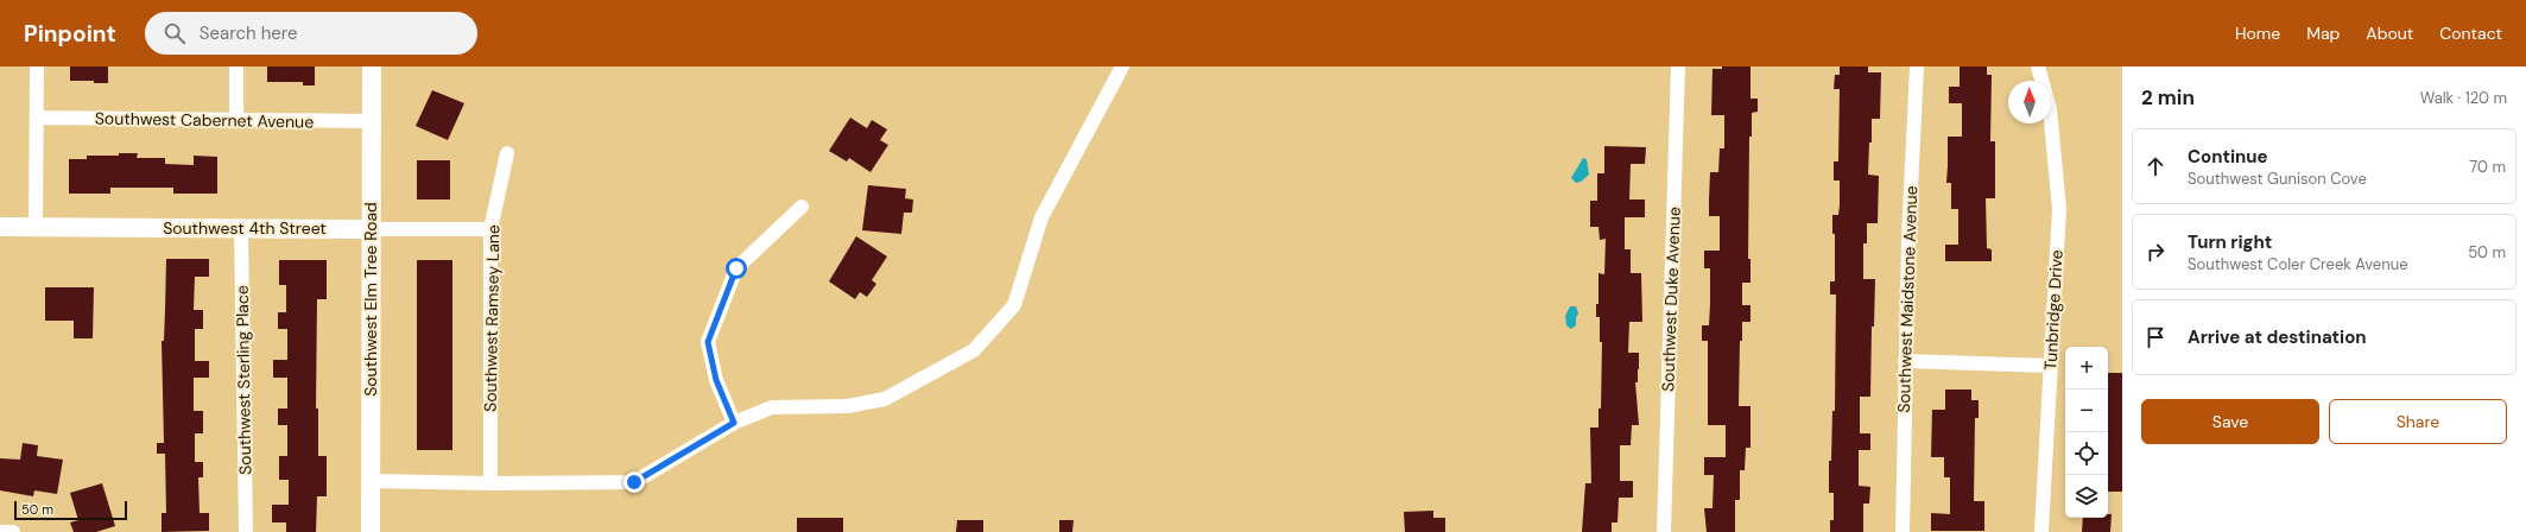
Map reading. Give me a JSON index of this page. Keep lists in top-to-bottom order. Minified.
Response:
{"streets":{"street":["Southwest Cabernet Avenue","Southwest 4th Street","Southwest Elm Tree Road","Southwest Duke Avenue","Southwest Maidstone Avenue","Tunbridge Drive","Southwest Ramsey Lane","Southwest Sterling Place"]},"crossings":[["Southwest Cabernet Avenue","Southwest Elm Tree Road"],["Southwest 4th Street","Southwest Elm Tree Road"],["Southwest 4th Street","Southwest Ramsey Lane"],["Southwest 4th Street","Southwest Sterling Place"]],"scale_bar":"50 m","north":"top","page":{"header":"Pinpoint","search":"Search here","nav":["Home","Map","About","Contact"],"heading":["2 min","Walk · 120 m"],"list":[["Continue","Southwest Gunison Cove","70 m"],["Turn right","Southwest Coler Creek Avenue","50 m"],"Arrive at destination"],"map_buttons":["+","−"],"buttons":["Save","Share"],"scale":"50 m"}}
